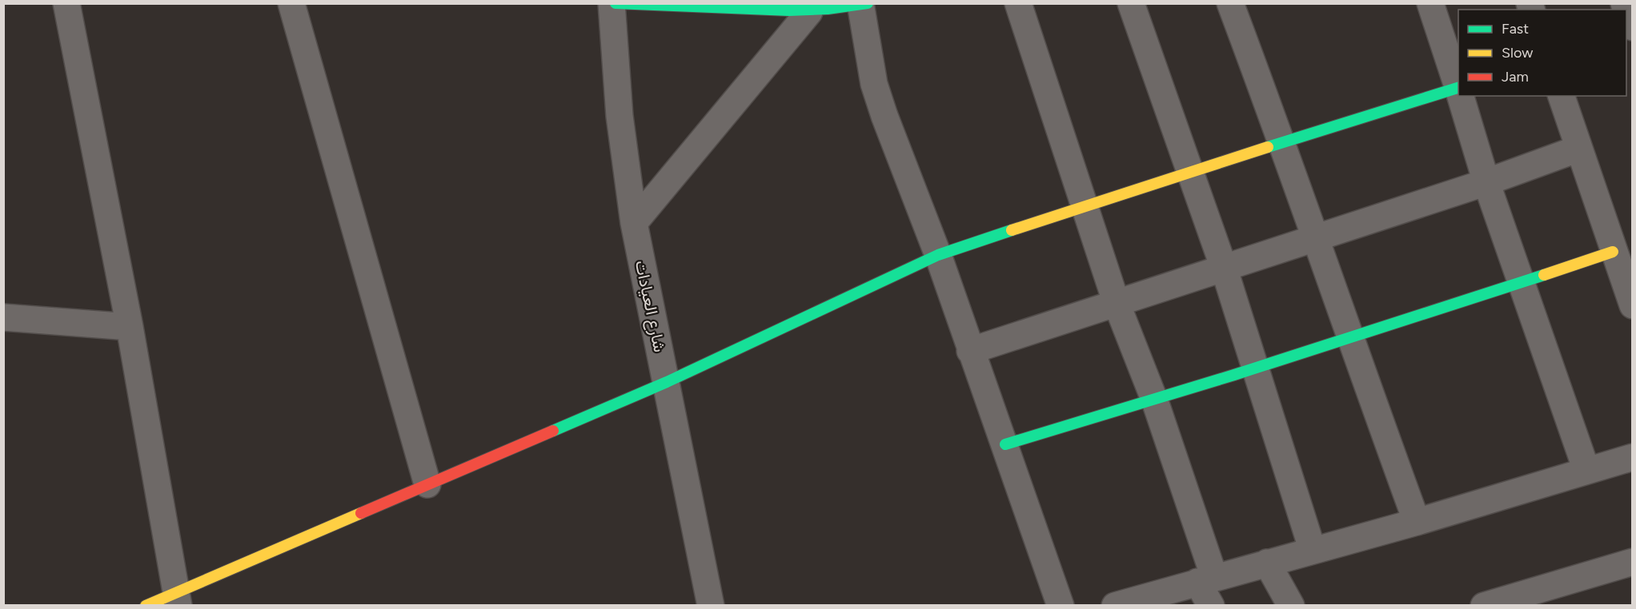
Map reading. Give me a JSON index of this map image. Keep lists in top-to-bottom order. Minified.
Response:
{"streets":{"street":["شارع العيادات"]},"legend":["Fast","Slow","Jam"]}
